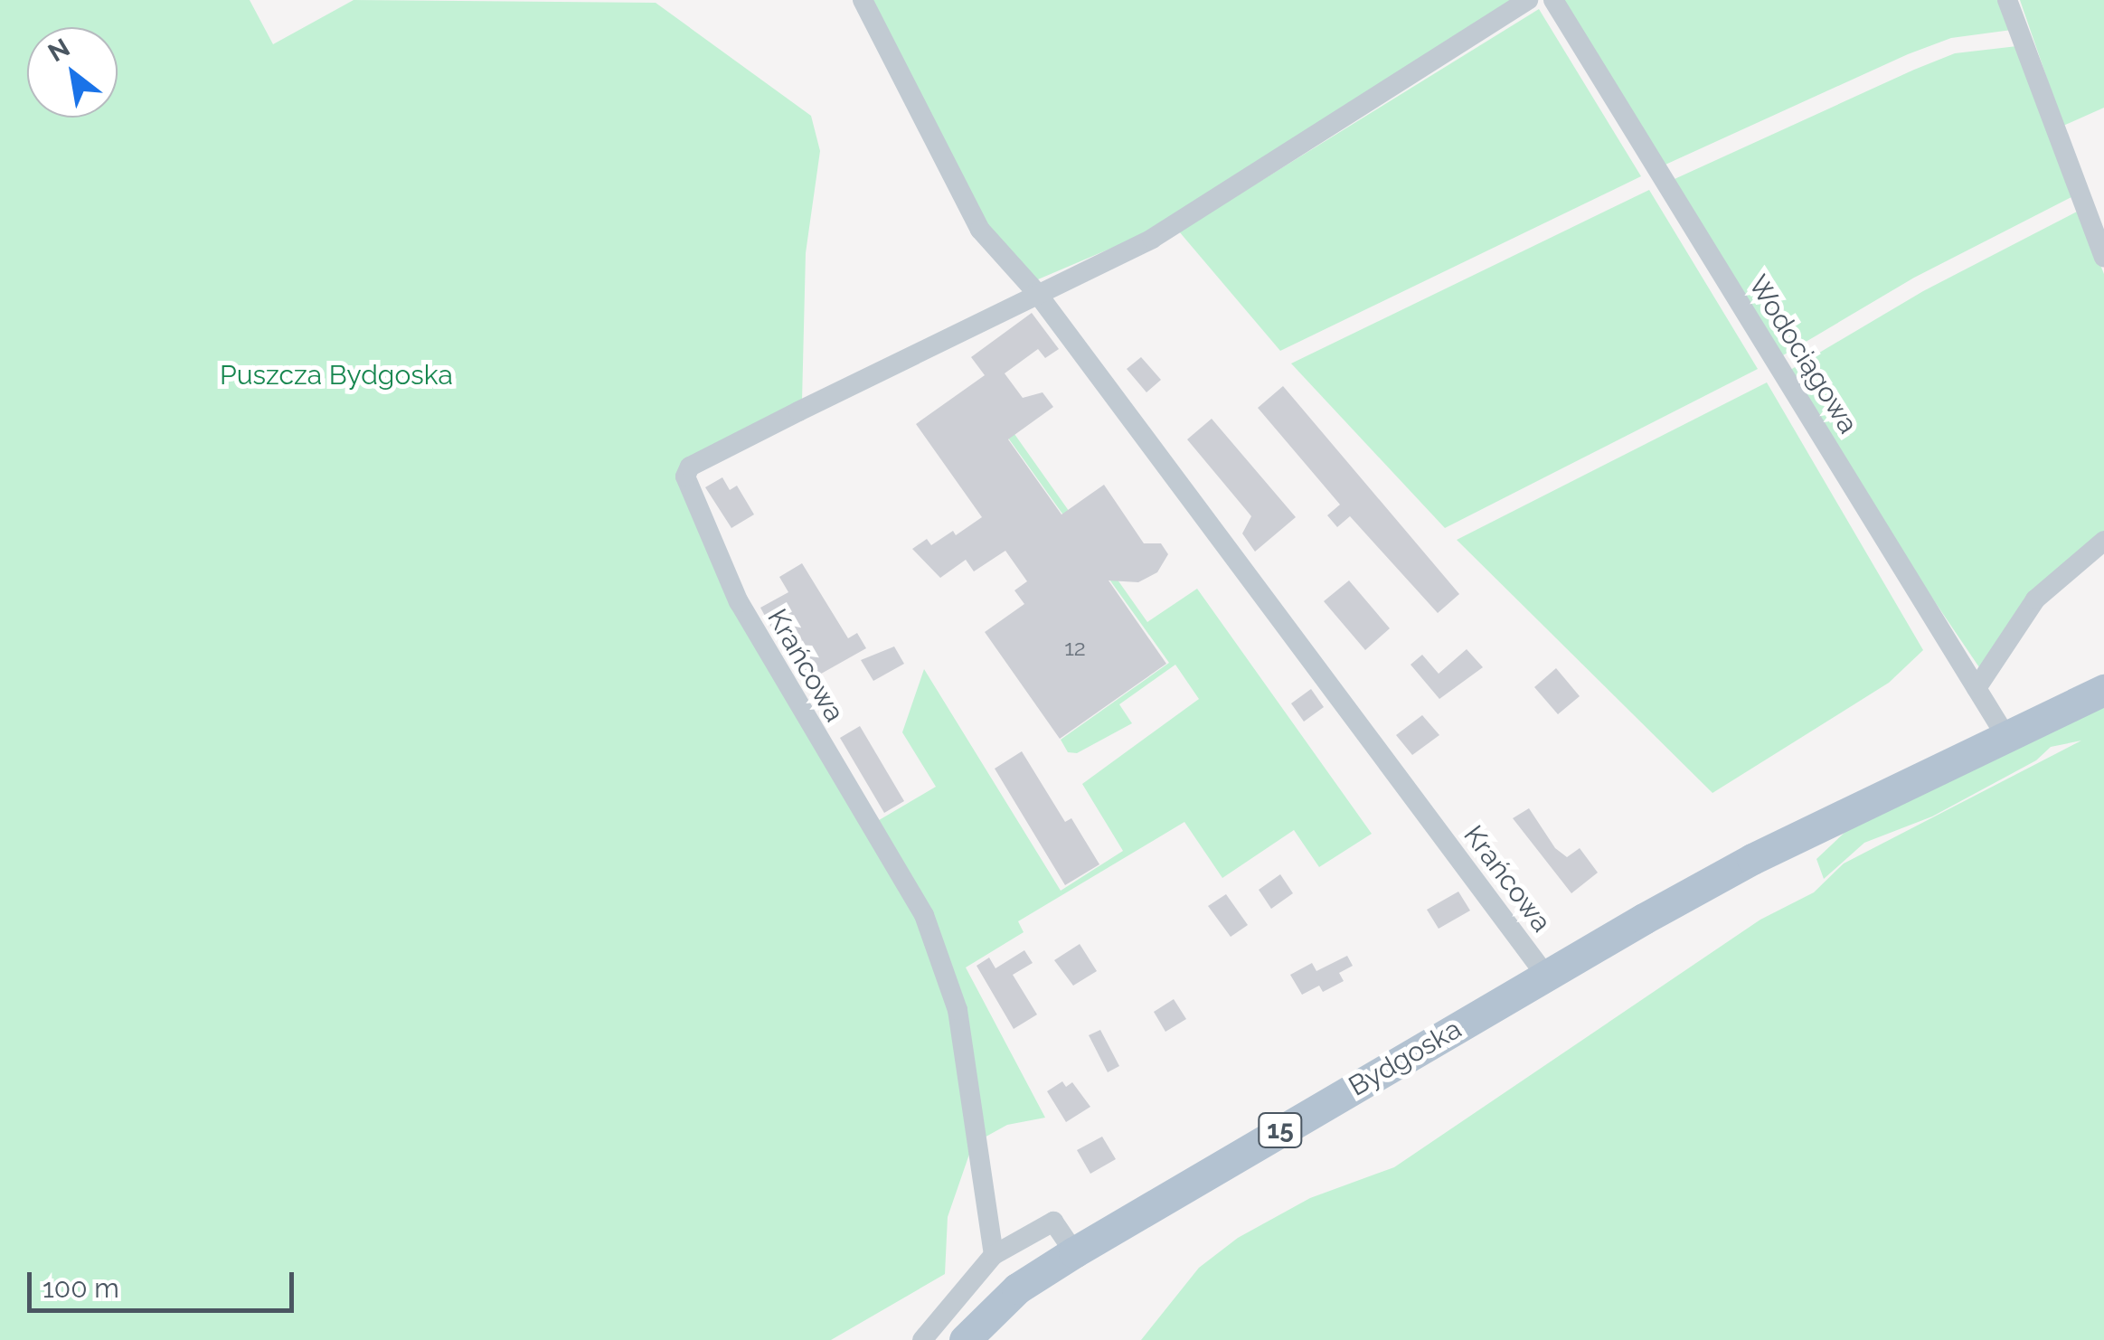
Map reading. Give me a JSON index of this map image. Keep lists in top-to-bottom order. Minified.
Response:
{"streets":{"main road":["Bydgoska","15"],"street":["Wodociągowa","Krańcowa"]},"crossings":[["Wodociągowa","Bydgoska"],["Wodociągowa","15"],["Krańcowa","Bydgoska"],["Bydgoska","15"]],"parks":["Puszcza Bydgoska"],"house_numbers":["12"],"scale_bar":"100 m","north":"top left"}
